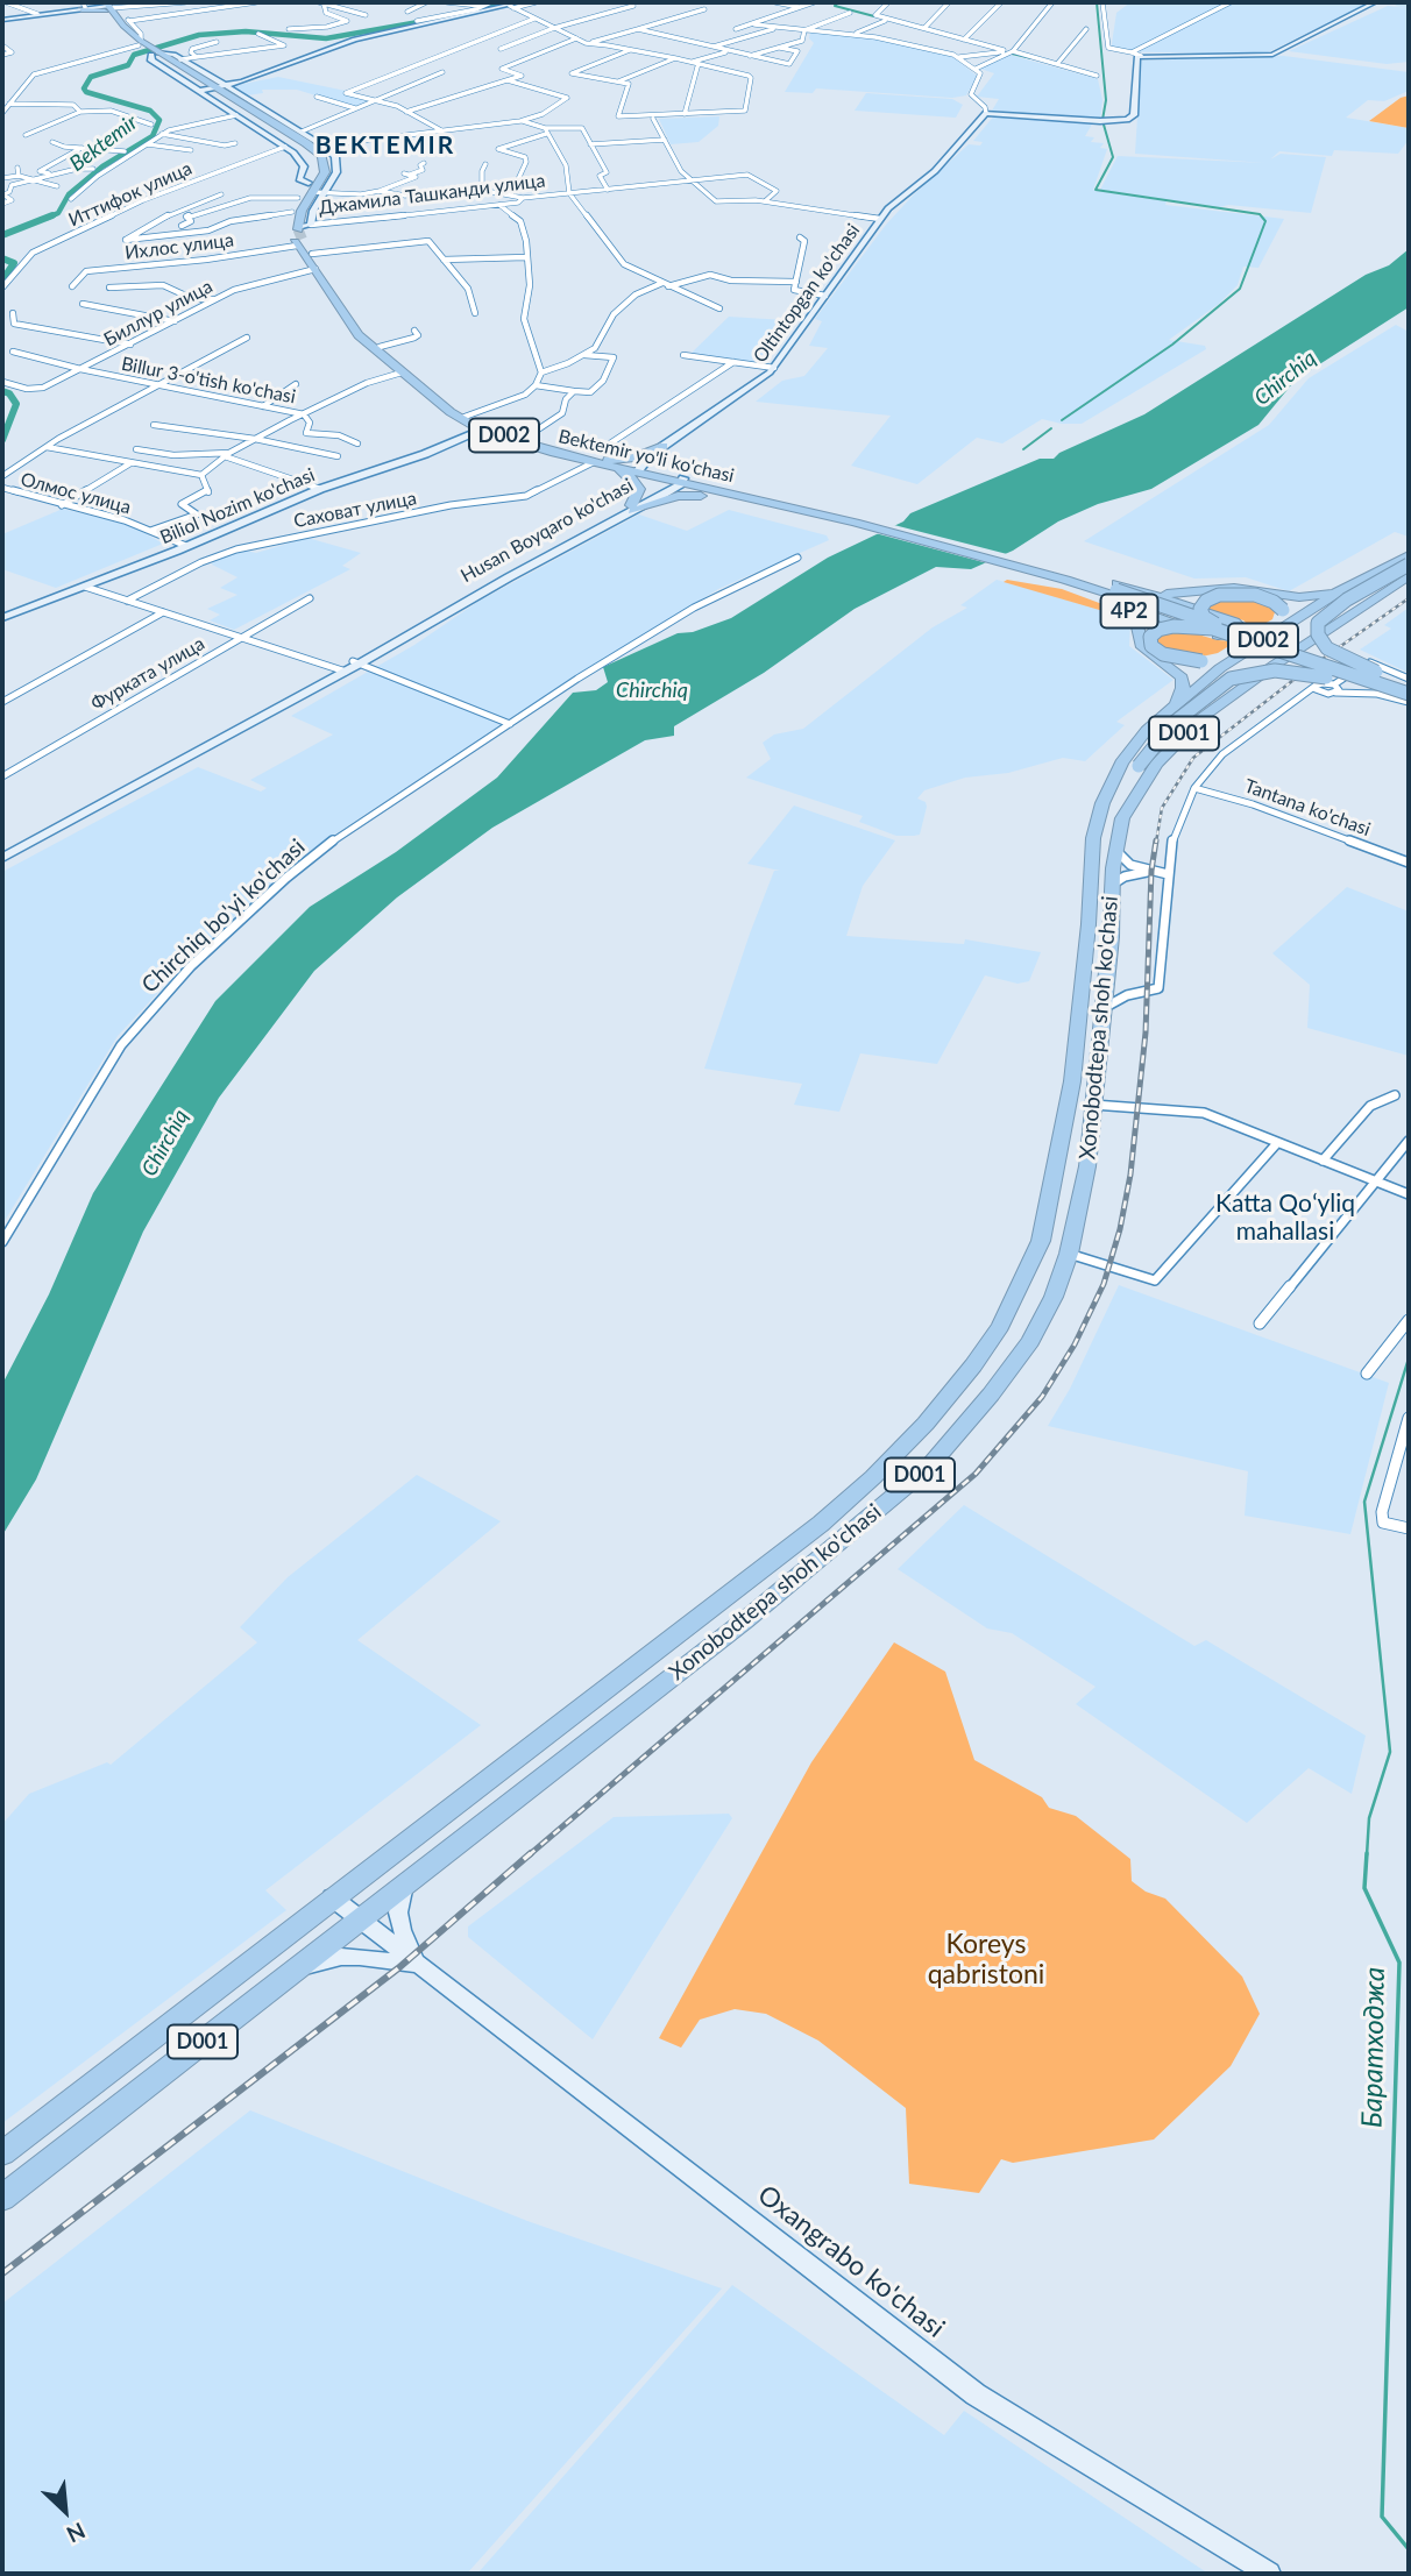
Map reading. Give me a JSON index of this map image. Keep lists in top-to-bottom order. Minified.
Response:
{"streets":{"highway":["D002","Bektemir yo'li ko'chasi","4P2","D001","Xonobodtepa shoh ko'chasi"],"street":["Иттифок улица","Джамила Ташканди улица","Ихлос улица","Oltintopgan ko'chasi","Биллур улица","Billur 3-o'tish ko'chasi","Олмос улица","Biliol Nozim ko'chasi","Саховат улица","Husan Boyqaro ko'chasi","Фурката улица","Tantana ko'chasi","Chirchiq bo'yi ko'chasi","Oxangrabo ko'chasi"]},"crossings":[["Ихлос улица","Bektemir yo'li ko'chasi"],["Oltintopgan ko'chasi","Bektemir yo'li ko'chasi"],["Биллур улица","Billur 3-o'tish ko'chasi"],["Биллур улица","Bektemir yo'li ko'chasi"],["Billur 3-o'tish ko'chasi","Олмос улица"],["D002","4P2"],["Bektemir yo'li ko'chasi","Biliol Nozim ko'chasi"],["Bektemir yo'li ko'chasi","Саховат улица"],["Bektemir yo'li ko'chasi","Husan Boyqaro ko'chasi"],["Bektemir yo'li ko'chasi","4P2"],["Олмос улица","Biliol Nozim ko'chasi"],["4P2","Xonobodtepa shoh ko'chasi"],["Xonobodtepa shoh ko'chasi","Oxangrabo ko'chasi"]],"districts":["BEKTEMIR","Katta Qoʻyliq mahallasi"],"water":["Bektemir","Chirchiq","Баратходжа"],"parks":["Koreys qabristoni"],"north":"bottom right"}
